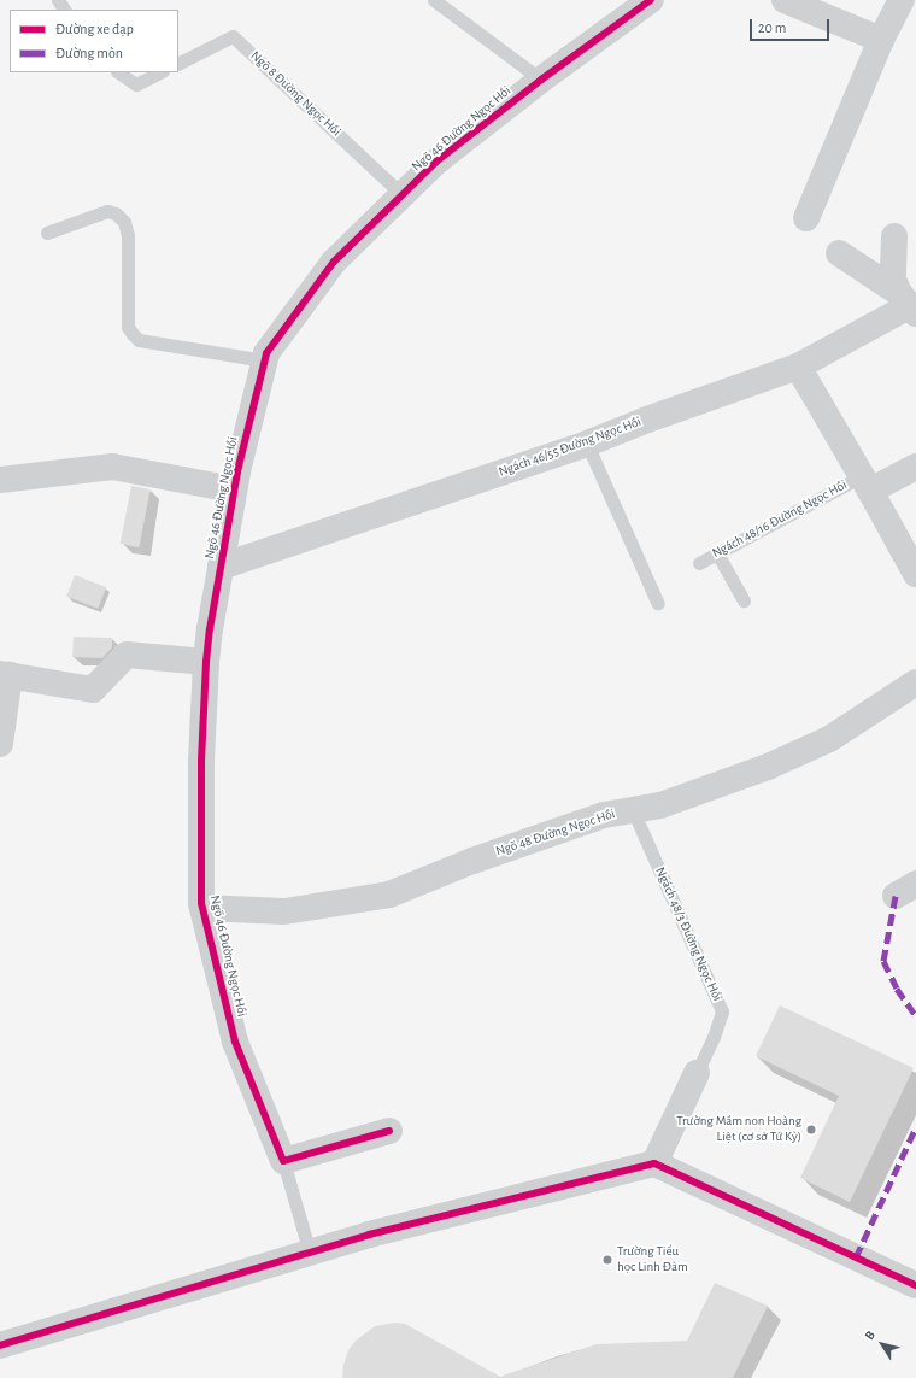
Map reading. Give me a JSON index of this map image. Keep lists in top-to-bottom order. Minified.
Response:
{"streets":{"street":["Ngõ 46 Đường Ngọc Hồi","Ngách 46/55 Đường Ngọc Hồi","Ngõ 48 Đường Ngọc Hồi","Ngách 48/3 Đường Ngọc Hồi"],"lane":["Ngõ 8 Đường Ngọc Hồi","Ngách 48/16 Đường Ngọc Hồi"]},"crossings":[["Ngõ 8 Đường Ngọc Hồi","Ngõ 46 Đường Ngọc Hồi"],["Ngõ 46 Đường Ngọc Hồi","Ngách 46/55 Đường Ngọc Hồi"],["Ngõ 46 Đường Ngọc Hồi","Ngõ 48 Đường Ngọc Hồi"],["Ngõ 48 Đường Ngọc Hồi","Ngách 48/3 Đường Ngọc Hồi"]],"places":["Trường Mầm non Hoàng Liệt (cơ sở Tứ Kỳ)","Trường Tiểu học Linh Đàm"],"legend":["Đường xe đạp","Đường mòn"],"scale_bar":"20 m","north":"top left"}
